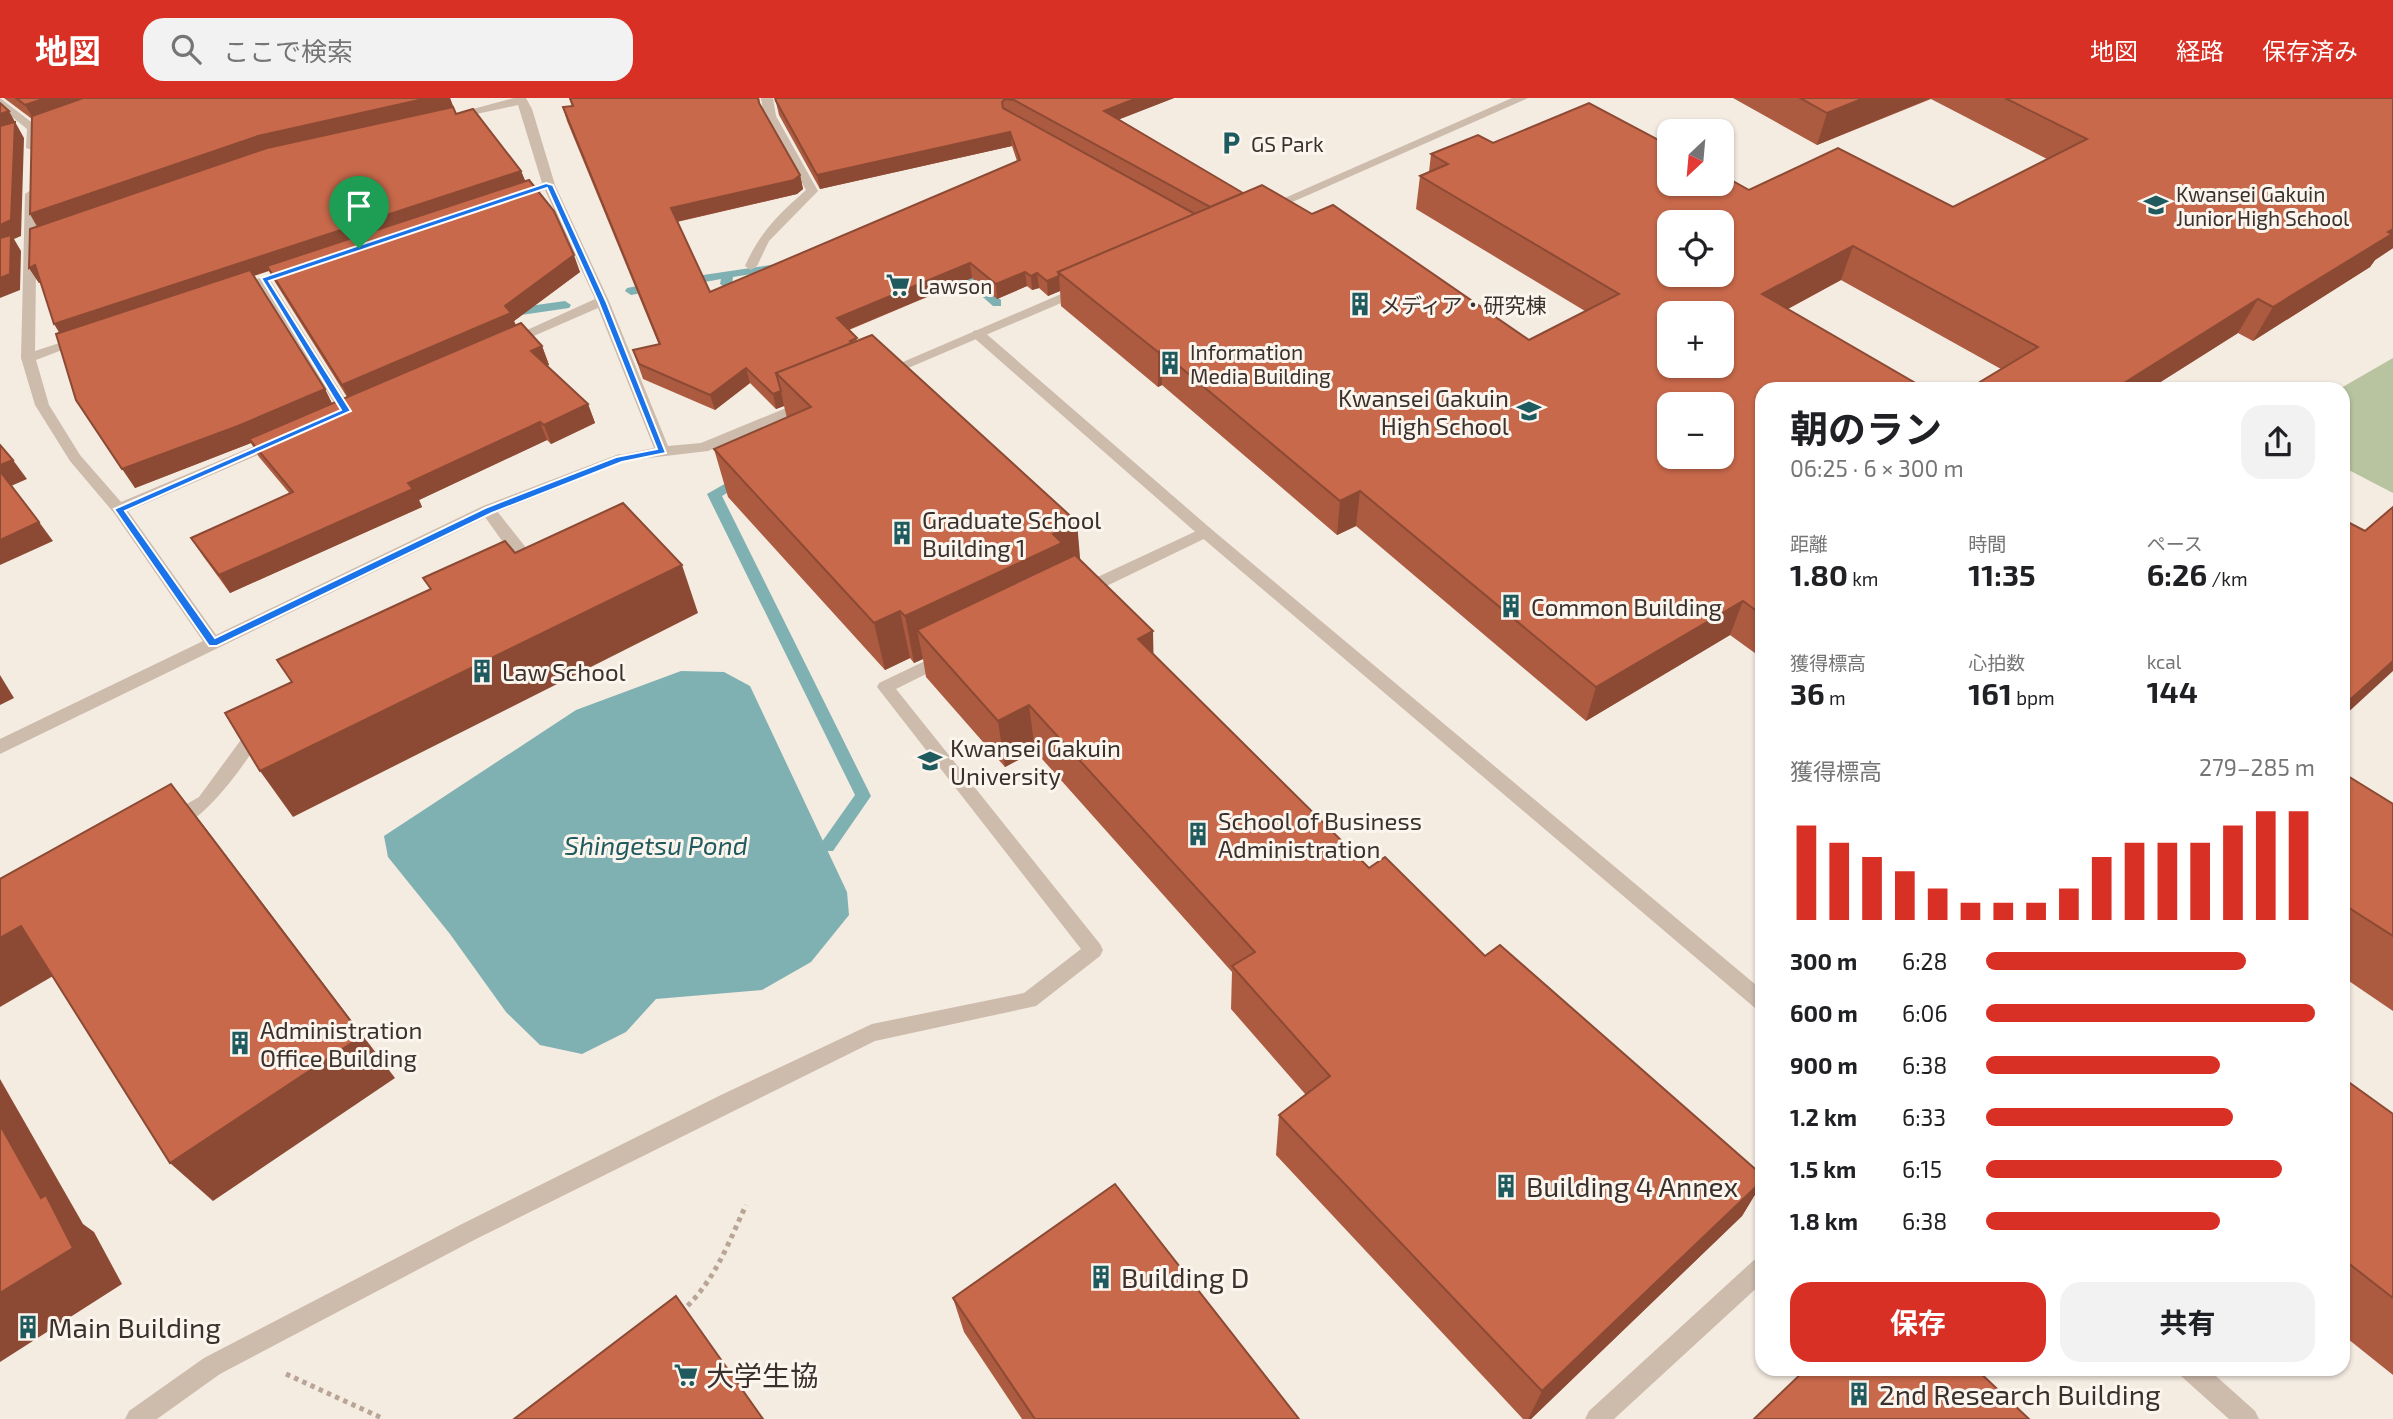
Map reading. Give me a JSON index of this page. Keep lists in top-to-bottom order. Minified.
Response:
{"water":["Shingetsu Pond"],"places":{"parking":["GS Park"],"school or university":["Kwansei Gakuin Junior High School","Kwansei Gakuin High School","Kwansei Gakuin University"],"supermarket":["Lawson","大学生協"],"building":["メディア・研究棟","Information Media Building","Graduate School Building 1","Common Building","Law School","School of Business Administration","Administration Office Building","Building 4 Annex","Building D","Main Building","2nd Research Building"]},"north":"bottom left","page":{"header":"地図","search":"ここで検索","nav":["地図","経路","保存済み"],"map_buttons":["+","−"],"heading":["朝のラン","06:25 · 6 × 300 m"],"stats":[["距離","1.80 km"],["時間","11:35"],["ペース","6:26 /km"],["獲得標高","36 m"],["心拍数","161 bpm"],["kcal","144"]],"chart":["獲得標高","279–285 m"],"list":[{"name":"300 m","note":"6:28"},{"name":"600 m","note":"6:06"},{"name":"900 m","note":"6:38"},{"name":"1.2 km","note":"6:33"},{"name":"1.5 km","note":"6:15"},{"name":"1.8 km","note":"6:38"}],"buttons":["保存","共有"]}}
